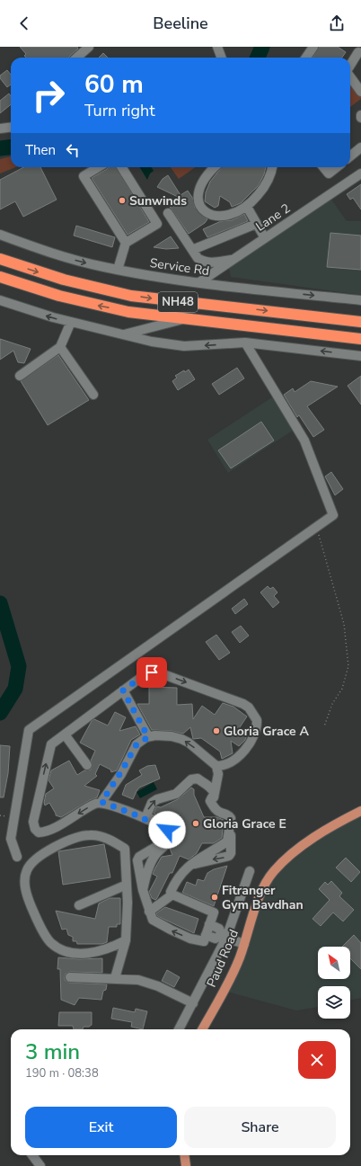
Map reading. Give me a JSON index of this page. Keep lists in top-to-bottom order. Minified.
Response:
{"streets":{"highway":["NH48"],"main road":["Paud Road"],"street":["Lane 2","Service Rd"]},"crossings":[["Lane 2","Service Rd"]],"places":["Sunwinds","Gloria Grace A","Gloria Grace E","Fitranger Gym Bavdhan"],"north":"top left","page":{"header":"Beeline","turn":["60 m","Turn right"],"then":"Then","heading":["3 min","190 m · 08:38"],"buttons":["Exit","Share"]}}
